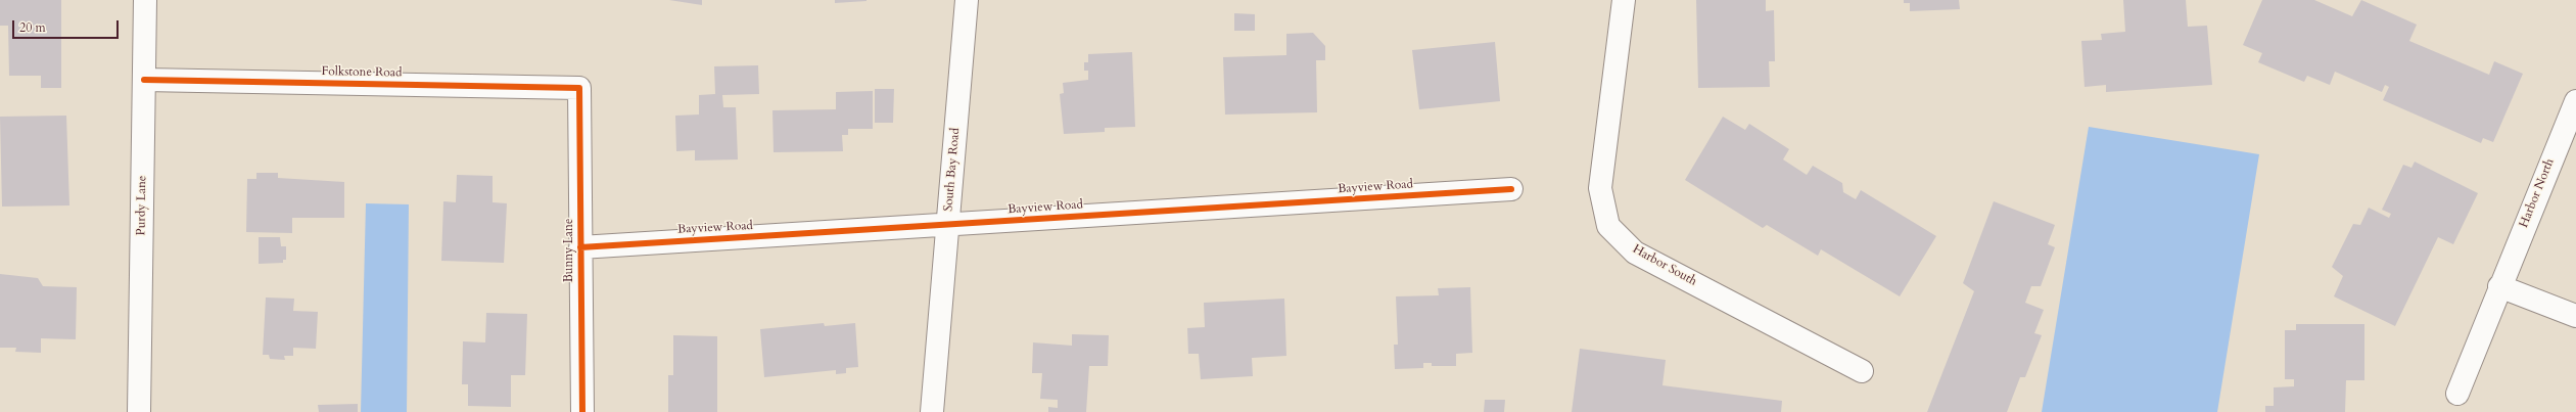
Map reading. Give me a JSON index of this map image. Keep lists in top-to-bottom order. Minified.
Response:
{"streets":{"street":["Folkstone Road","South Bay Road","Bayview Road","Harbor North","Purdy Lane","Bunny Lane","Harbor South"]},"crossings":[["Folkstone Road","Purdy Lane"],["Folkstone Road","Bunny Lane"],["South Bay Road","Bayview Road"],["Bayview Road","Bunny Lane"]],"scale_bar":"20 m"}
